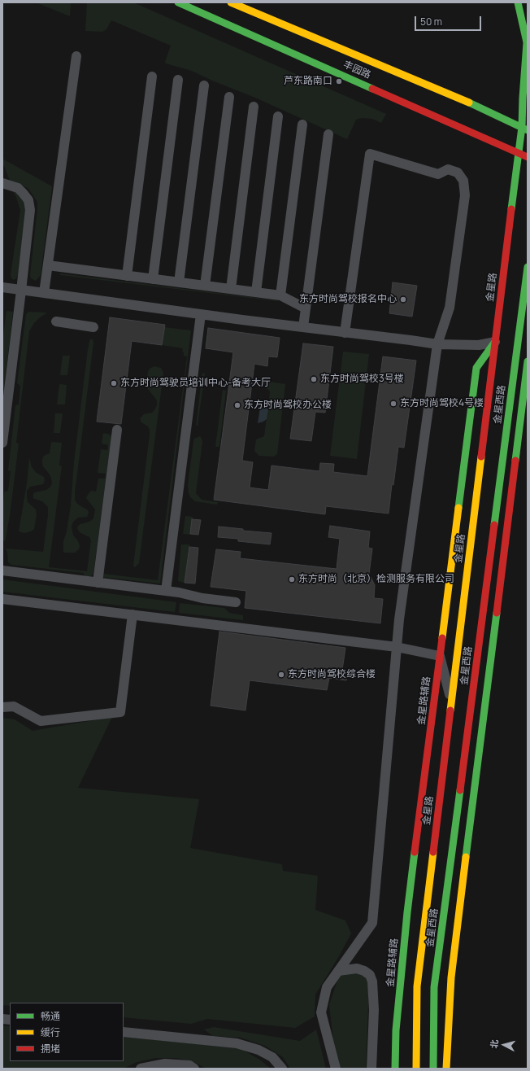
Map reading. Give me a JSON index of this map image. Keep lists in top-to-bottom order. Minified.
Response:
{"streets":{"main road":["丰园路","金星路","金星西路","金星路辅路"]},"crossings":[["丰园路","金星路"],["金星路","金星路辅路"]],"places":["芦东路南口","东方时尚驾校报名中心","东方时尚驾校3号楼","东方时尚驾驶员培训中心-备考大厅","东方时尚驾校4号楼","东方时尚驾校办公楼","东方时尚（北京）检测服务有限公司","东方时尚驾校综合楼"],"legend":["畅通","缓行","拥堵"],"scale_bar":"50 m","north":"left"}
